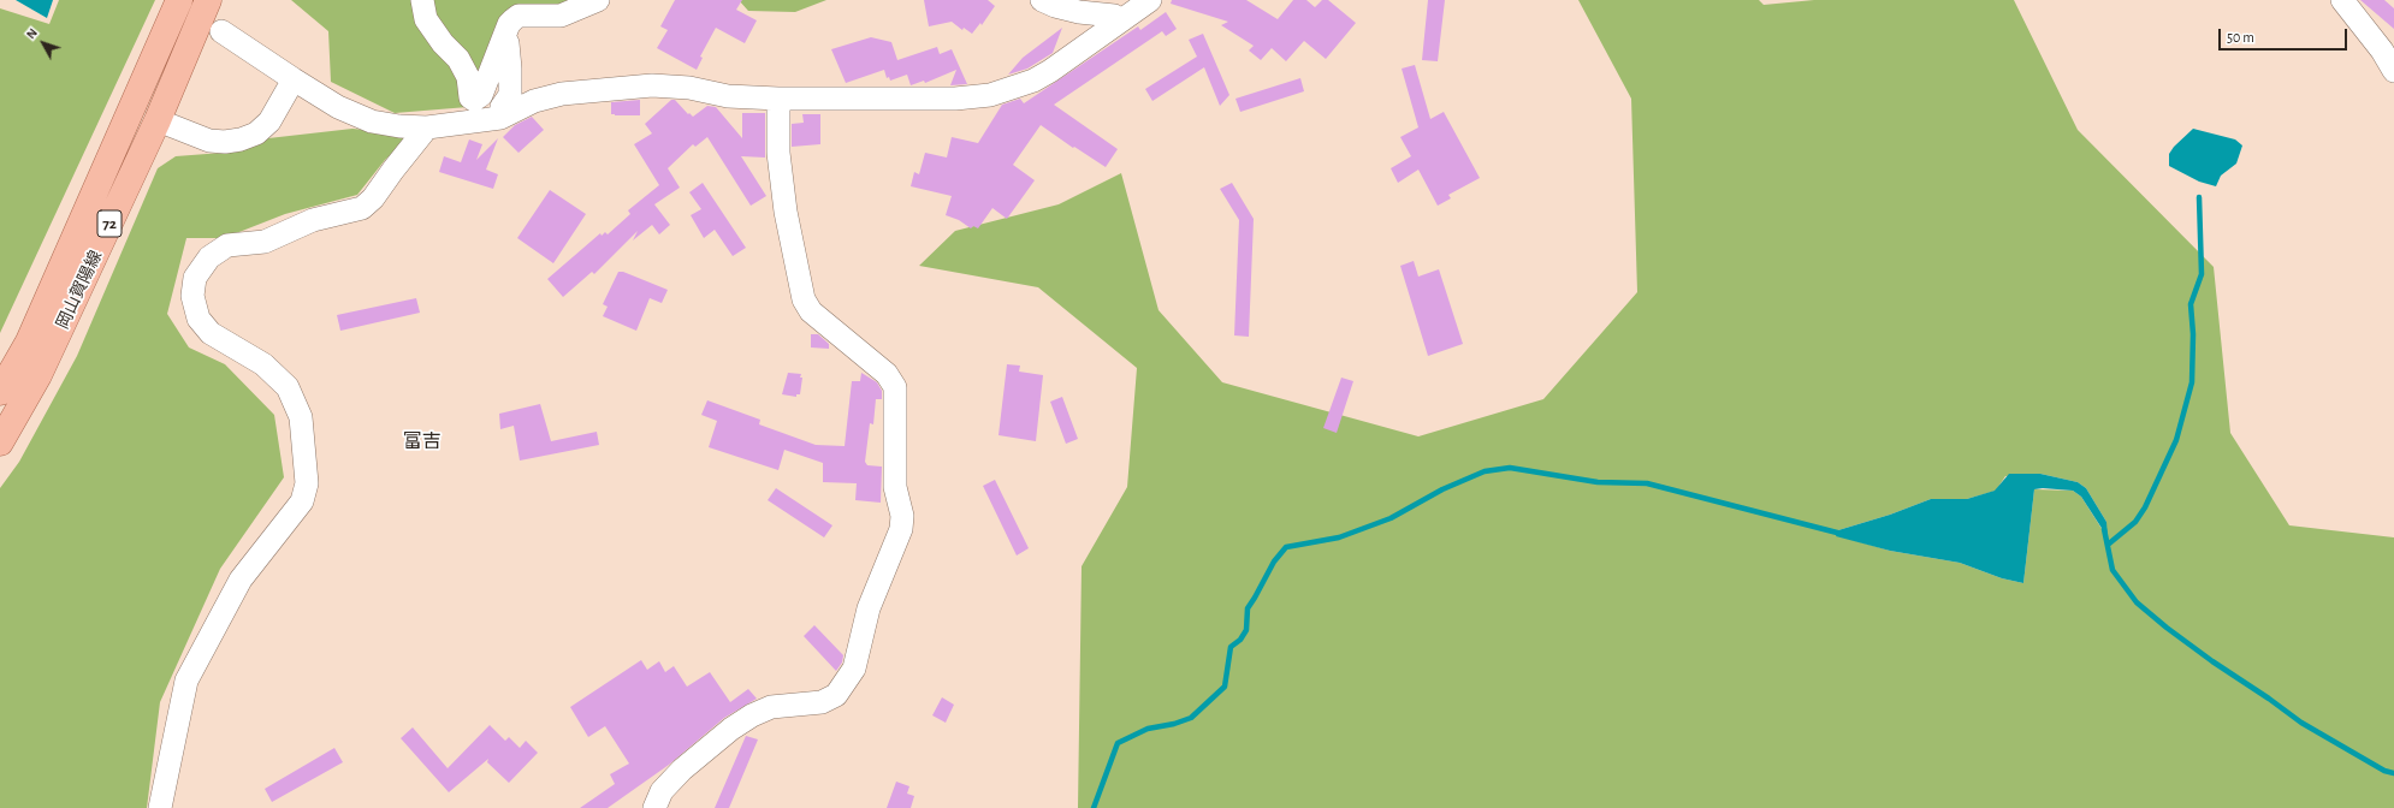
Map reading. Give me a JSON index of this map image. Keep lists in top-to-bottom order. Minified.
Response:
{"streets":{"main road":["72","岡山賀陽線"]},"districts":["富吉"],"scale_bar":"50 m","north":"top left"}
